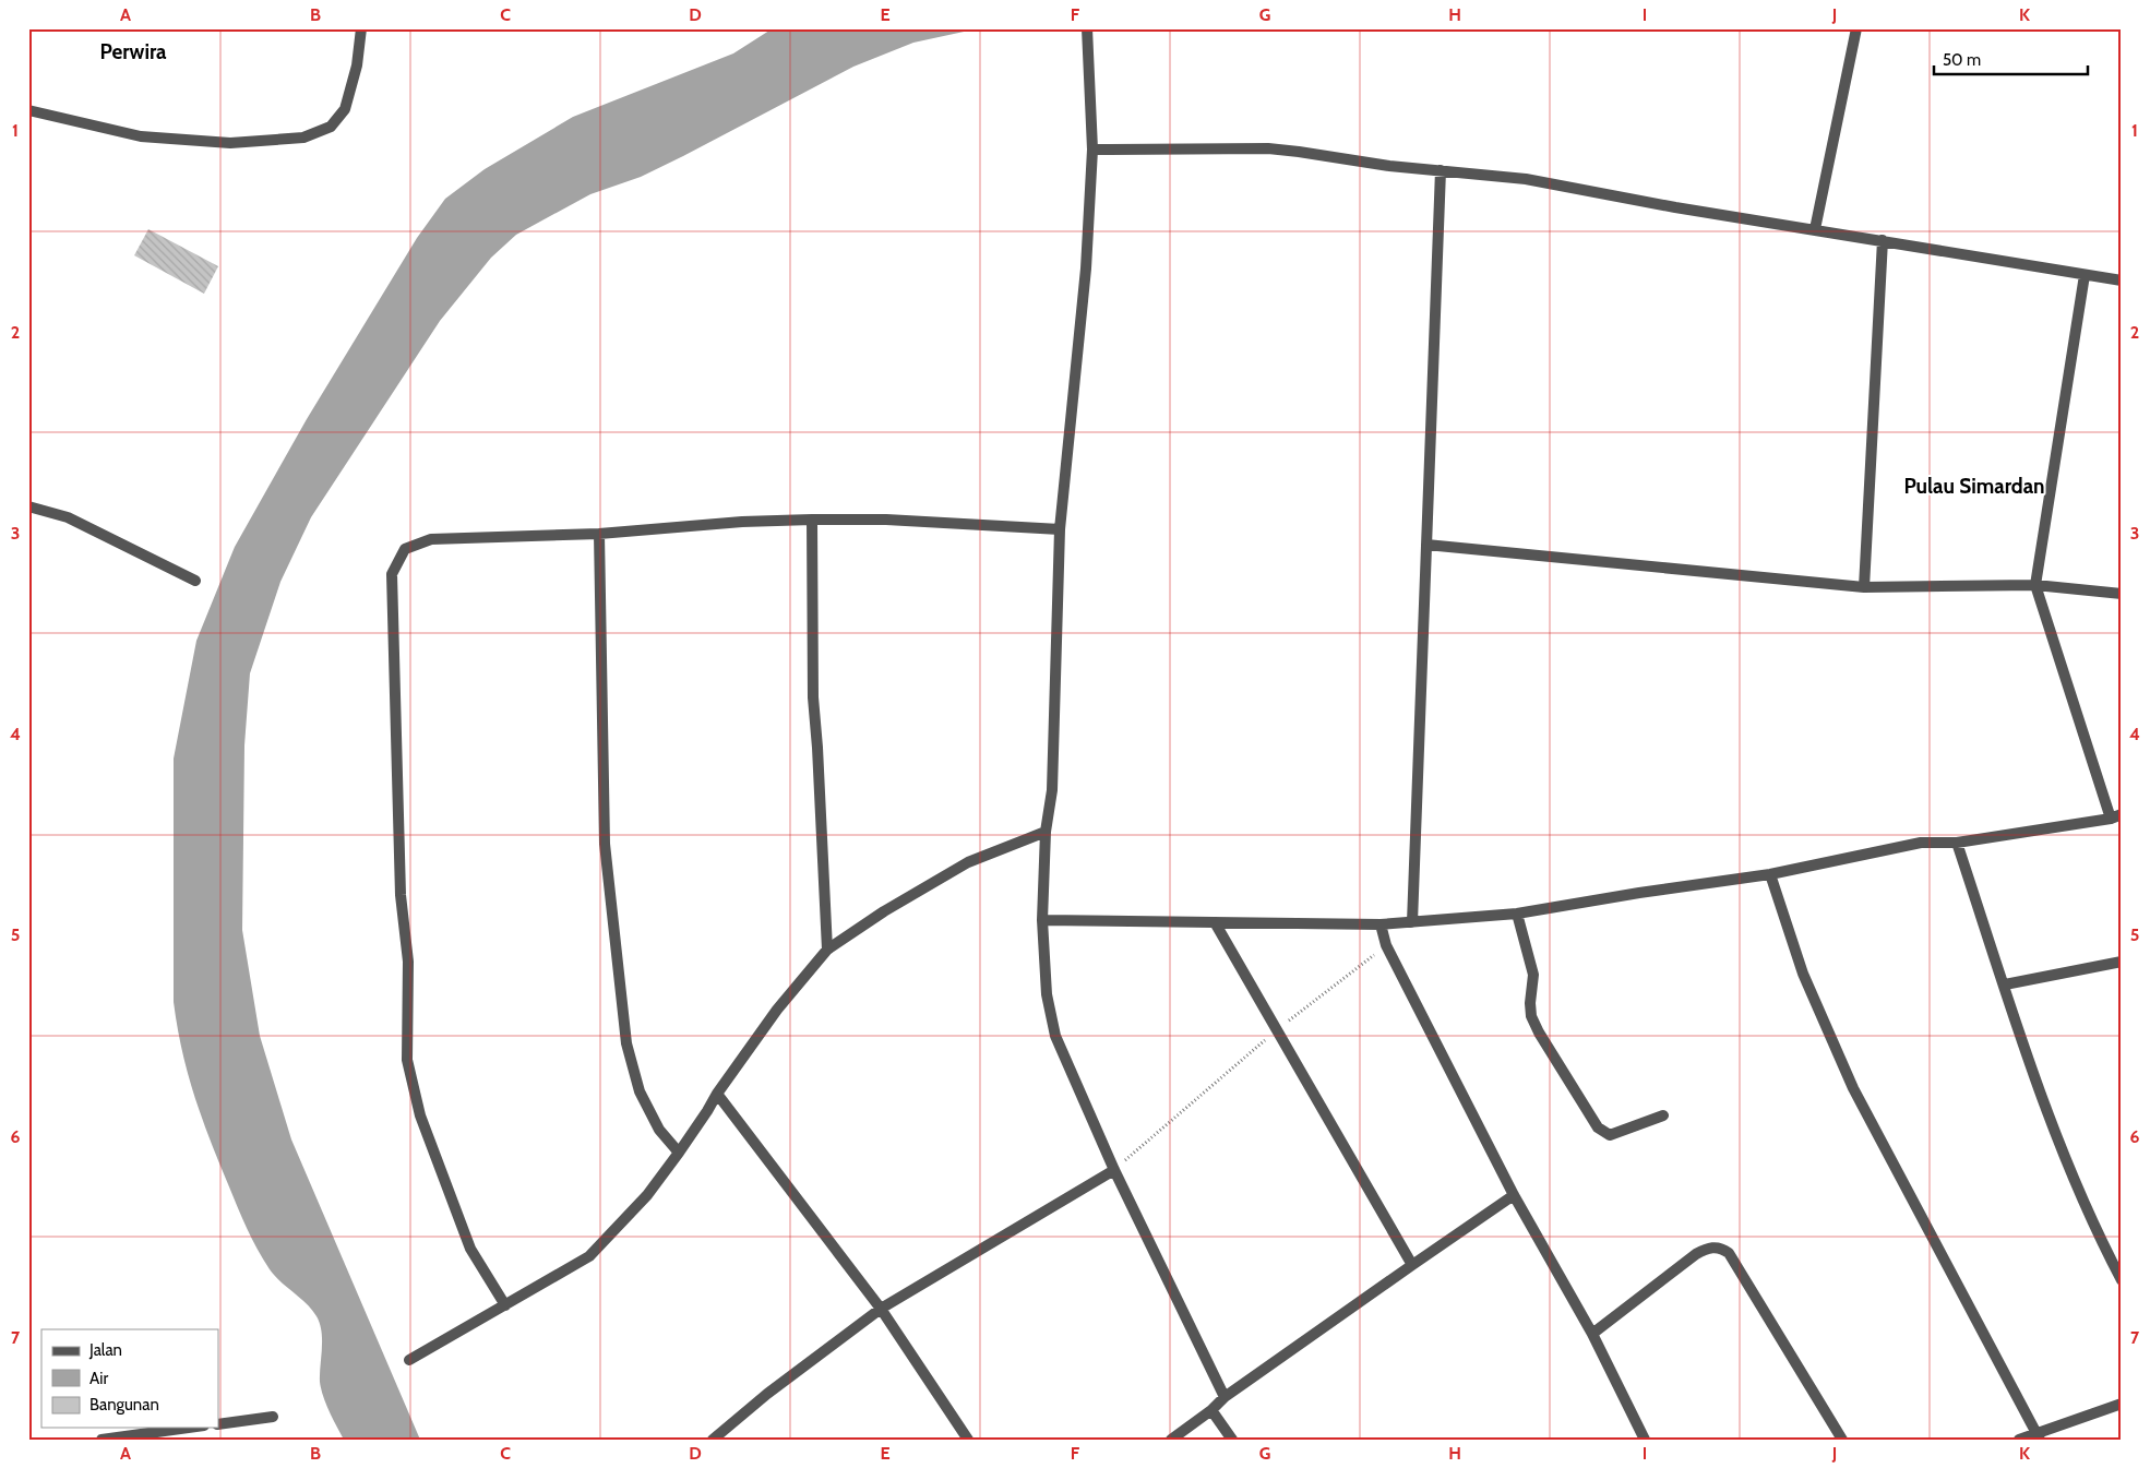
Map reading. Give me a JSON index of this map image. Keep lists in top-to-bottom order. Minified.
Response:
{"districts":["Perwira","Pulau Simardan"],"legend":["Jalan","Air","Bangunan"],"scale_bar":"50 m","grid":{"columns":["A","B","C","D","E","F","G","H","I","J","K"],"rows":["1","2","3","4","5","6","7"]}}
